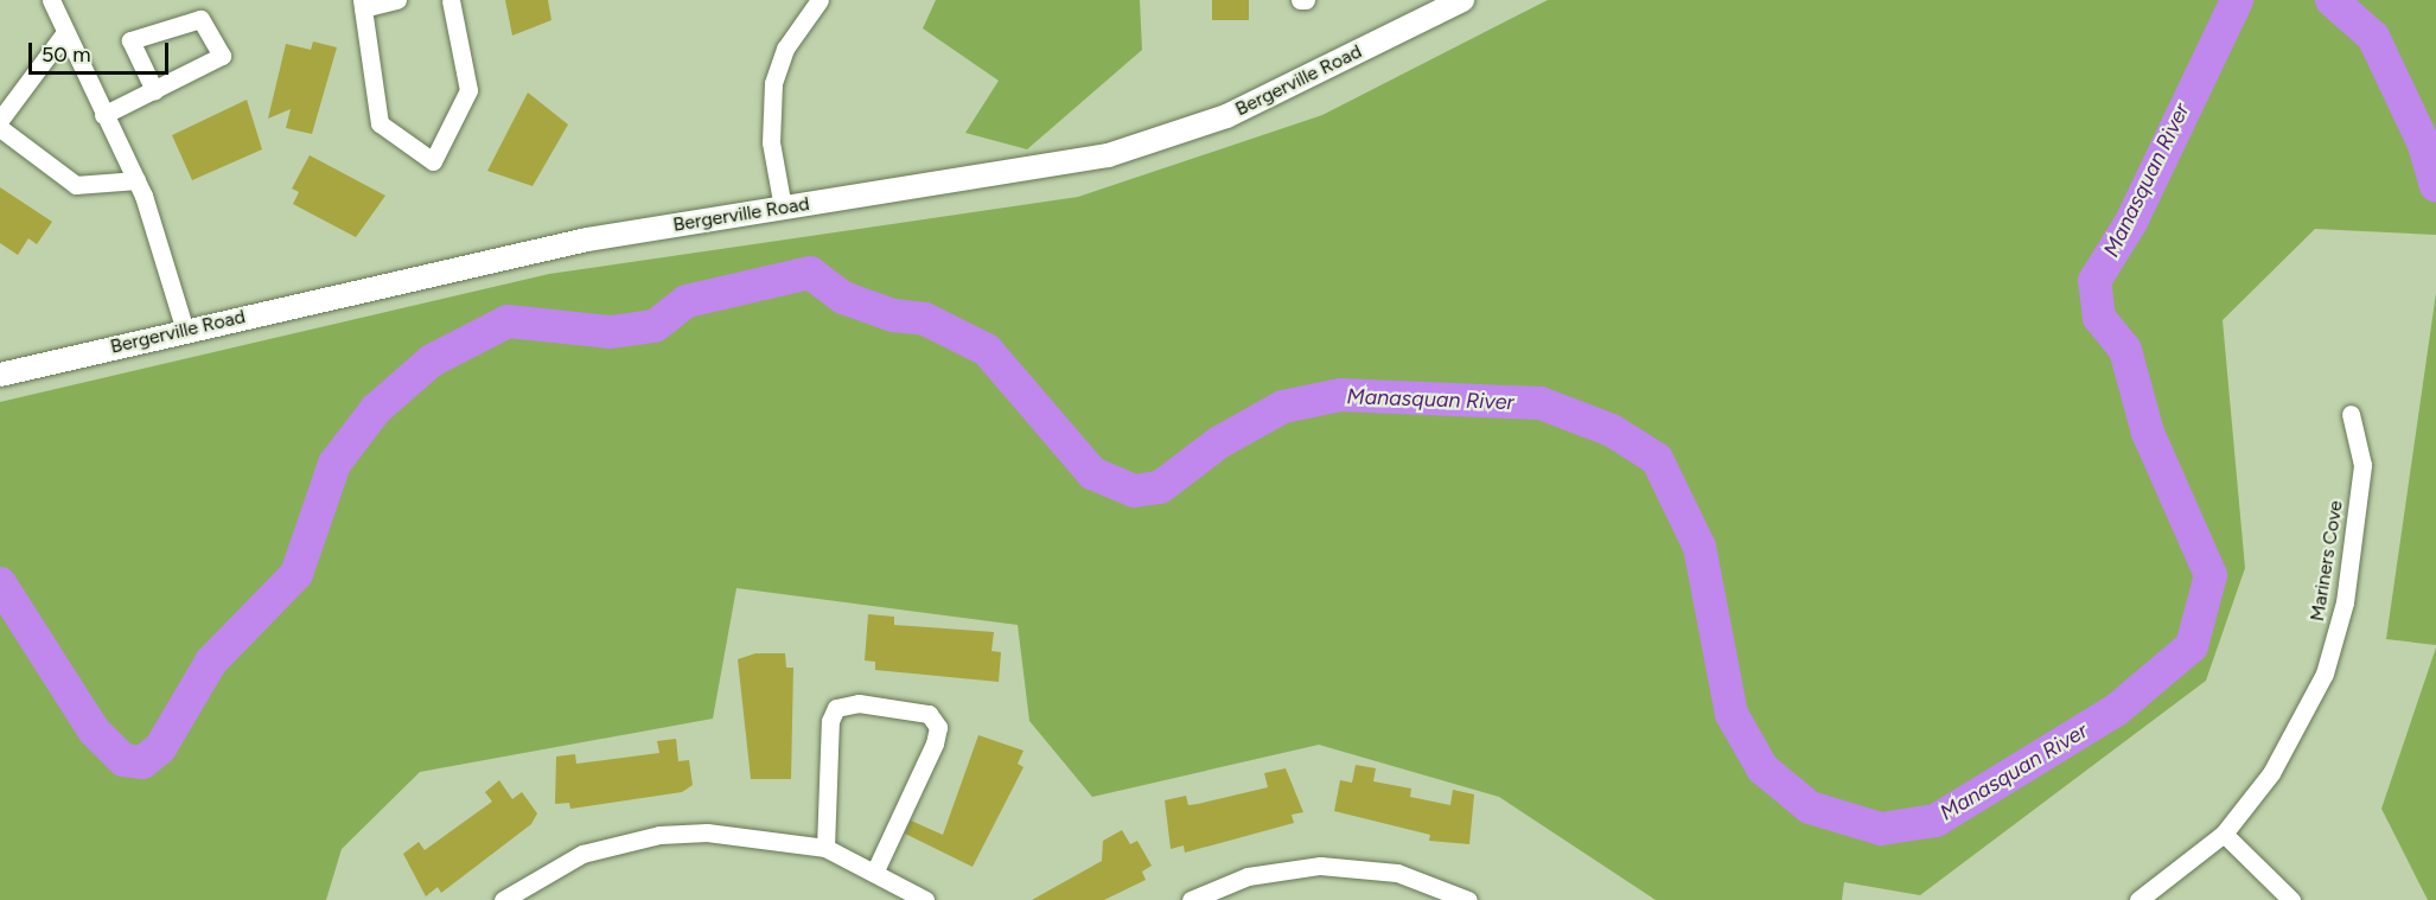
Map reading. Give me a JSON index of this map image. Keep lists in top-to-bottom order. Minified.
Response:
{"streets":{"street":["Bergerville Road","Mariners Cove"]},"water":["Manasquan River"],"scale_bar":"50 m"}
